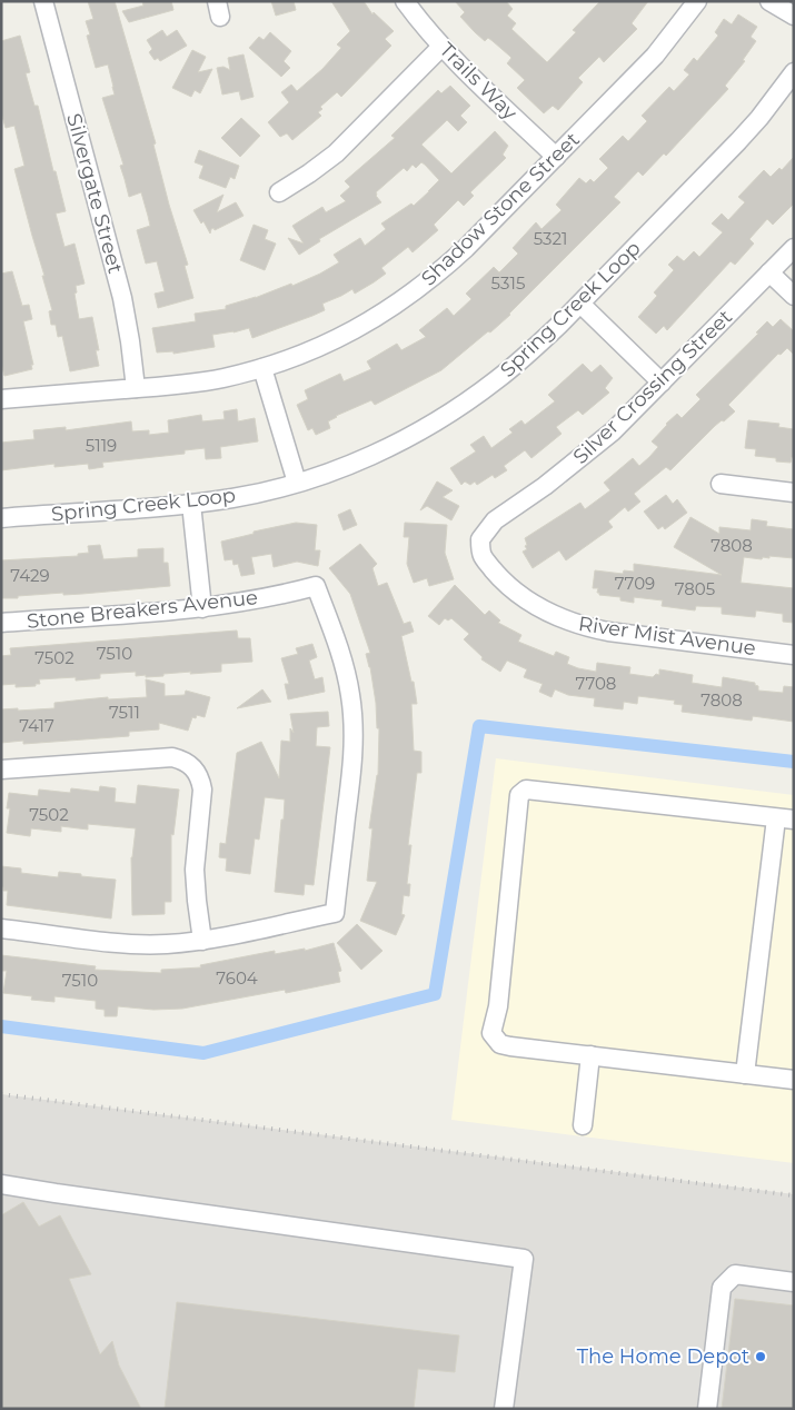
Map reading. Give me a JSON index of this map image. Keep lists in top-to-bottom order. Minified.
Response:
{"streets":{"street":["Trails Way","Silvergate Street","Shadow Stone Street","Spring Creek Loop","Silver Crossing Street","Stone Breakers Avenue","River Mist Avenue"]},"crossings":[["Trails Way","Shadow Stone Street"],["Silvergate Street","Shadow Stone Street"],["Silver Crossing Street","River Mist Avenue"]],"places":["The Home Depot"],"house_numbers":["5321","5315","5119","7808","7429","7709","7805","7510","7502","7708","7808","7511","7417","7502","7604","7510"]}
